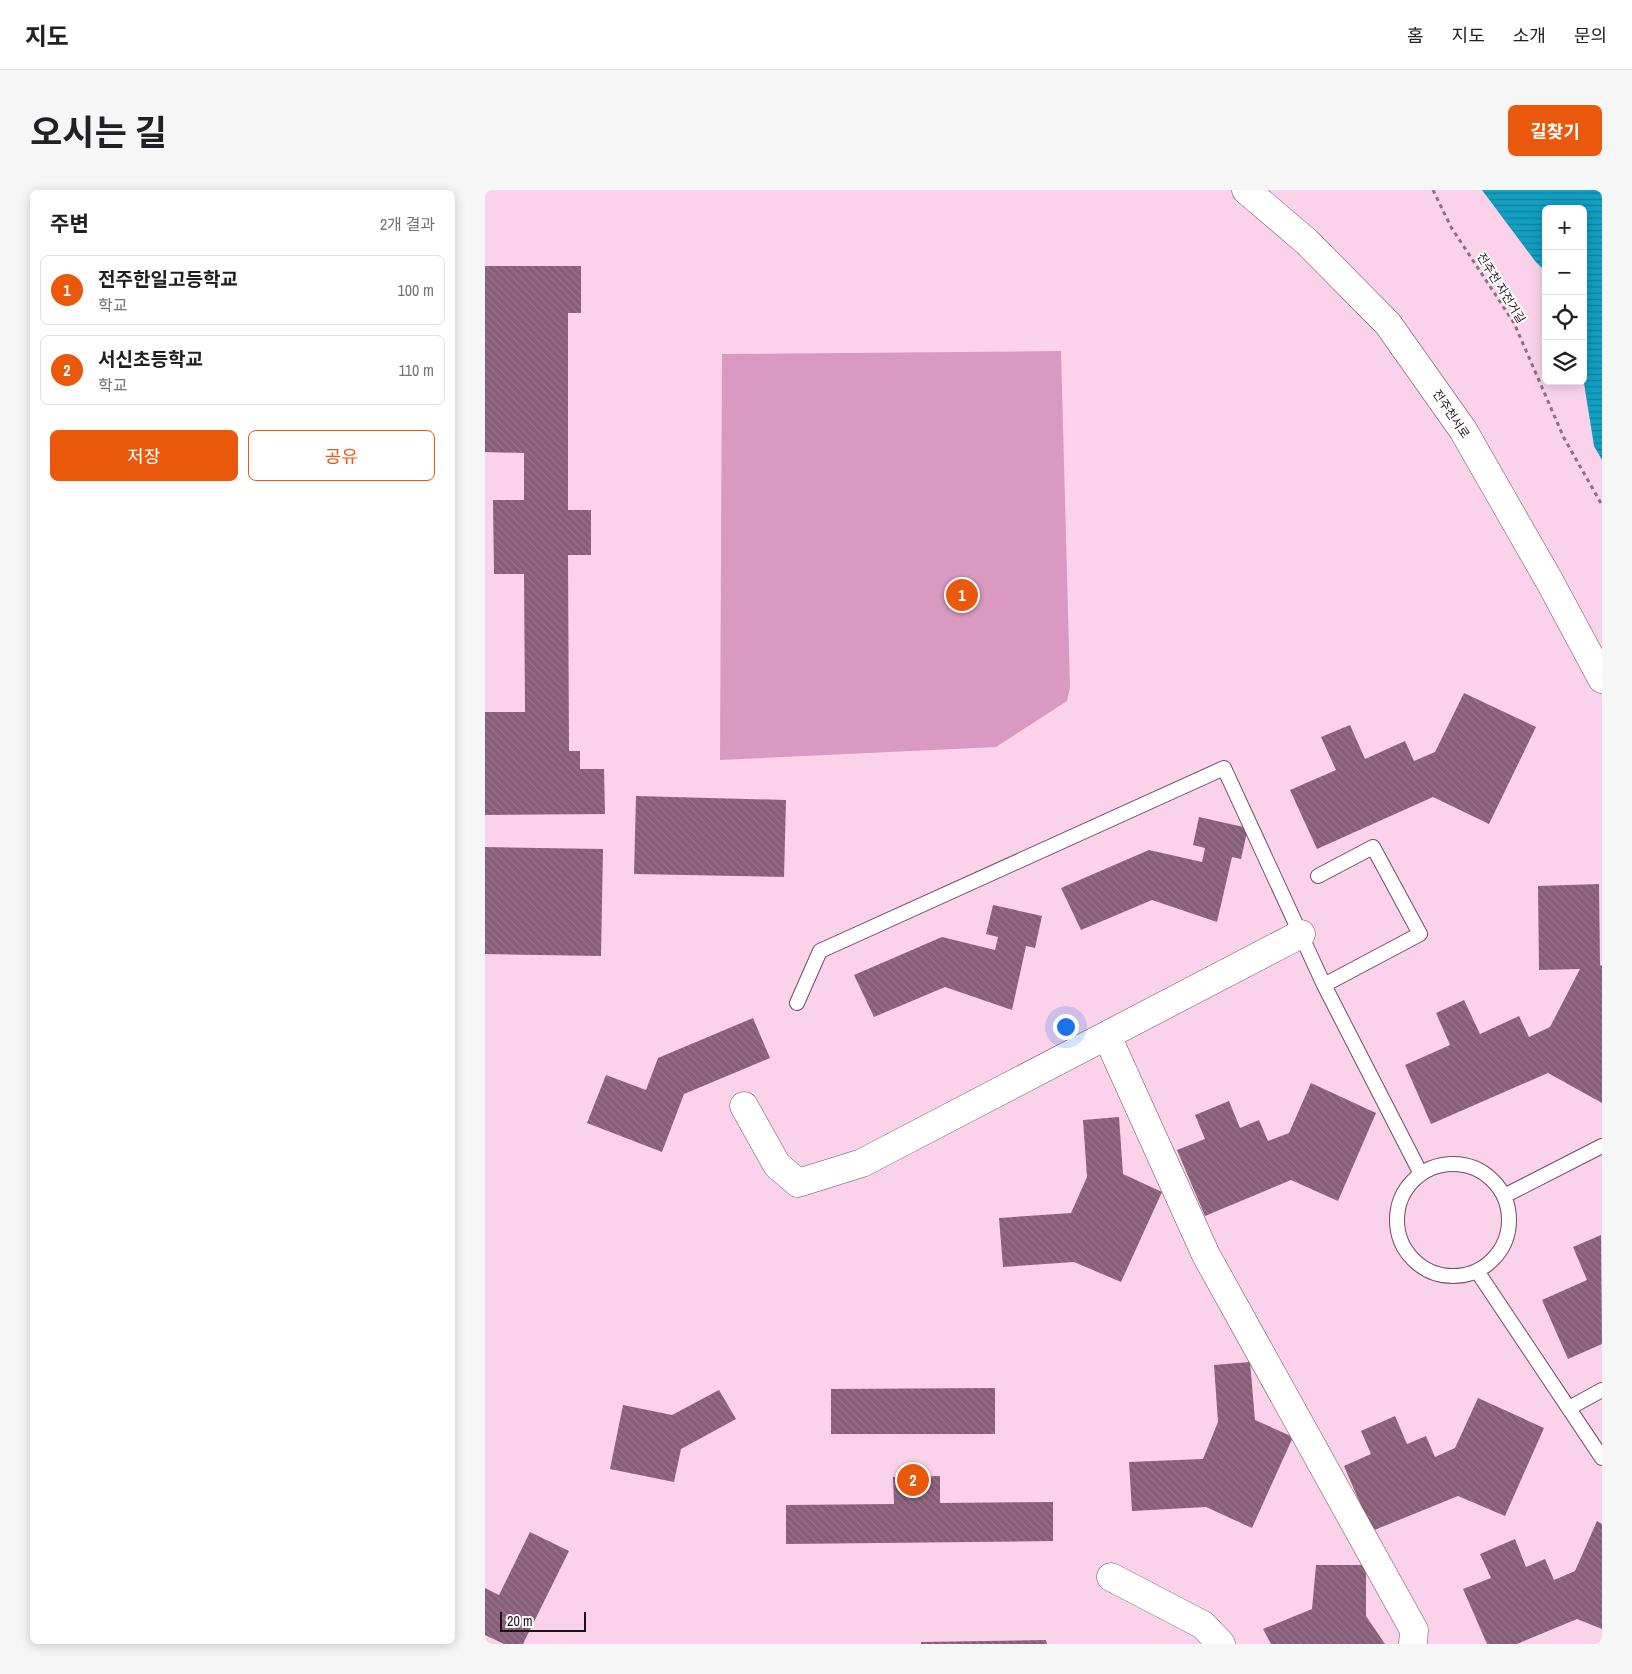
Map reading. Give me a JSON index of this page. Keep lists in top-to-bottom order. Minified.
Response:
{"streets":{"street":["전주천서로"],"path":["전주천 자전거길"]},"scale_bar":"20 m","page":{"header":"지도","nav":["홈","지도","소개","문의"],"title":"오시는 길","buttons":["길찾기",["저장","공유"]],"heading":["주변","2개 결과"],"map_buttons":["+","−"],"list":[{"mark":"1","name":"전주한일고등학교","note":"학교","value":"100 m"},{"mark":"2","name":"서신초등학교","note":"학교","value":"110 m"}],"pins":["1","2"],"scale":"20 m"}}
